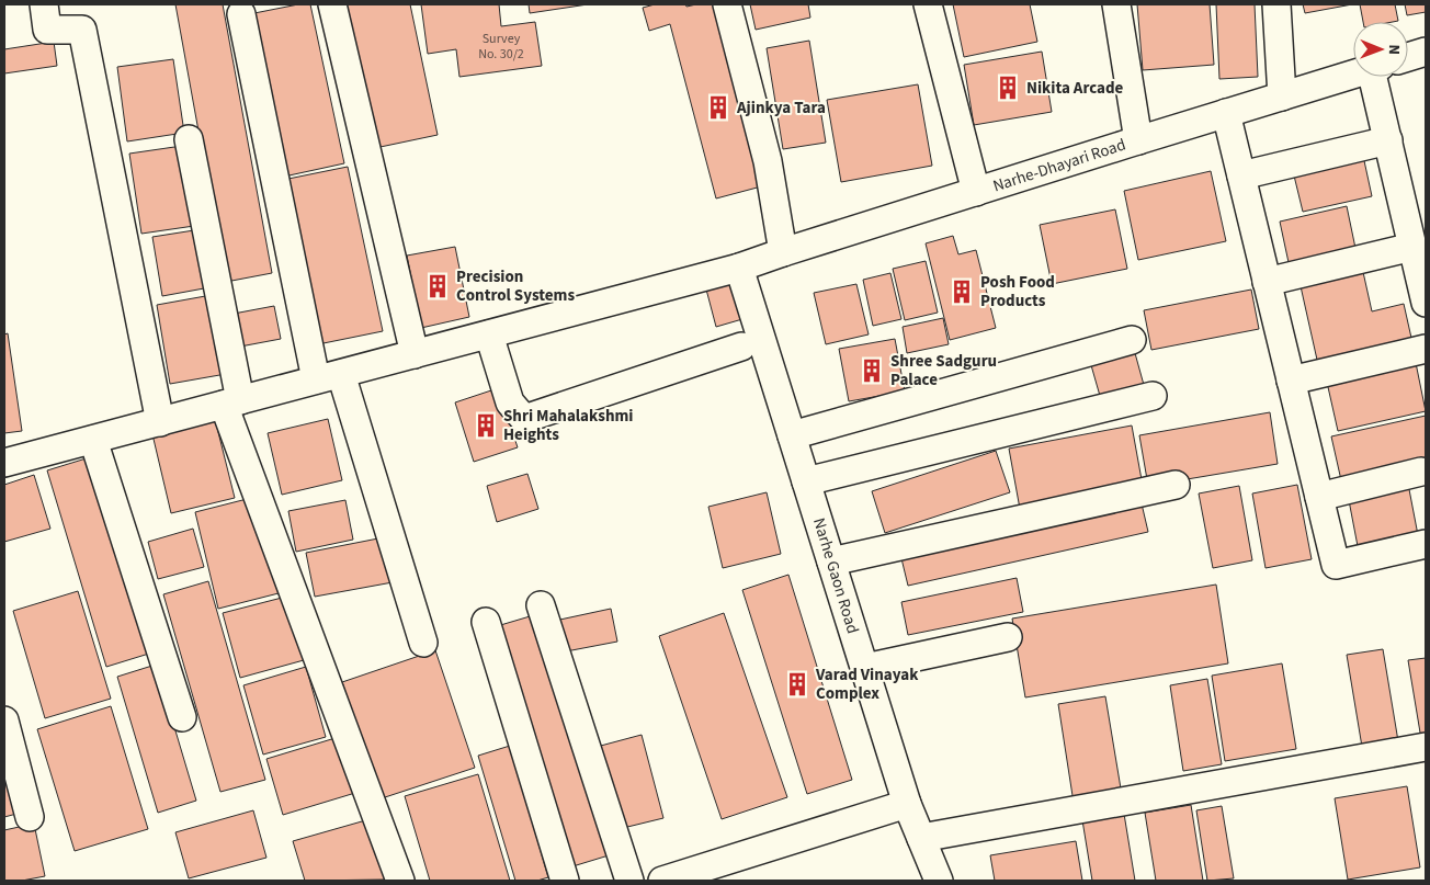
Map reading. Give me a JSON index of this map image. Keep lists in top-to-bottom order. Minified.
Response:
{"streets":{"street":["Narhe-Dhayari Road","Narhe Gaon Road"]},"crossings":[["Narhe-Dhayari Road","Narhe Gaon Road"]],"places":{"building":["Nikita Arcade","Ajinkya Tara","Precision Control Systems","Posh Food Products","Shree Sadguru Palace","Shri Mahalakshmi Heights","Varad Vinayak Complex"]},"house_numbers":["Survey No. 30/2"],"north":"right"}
